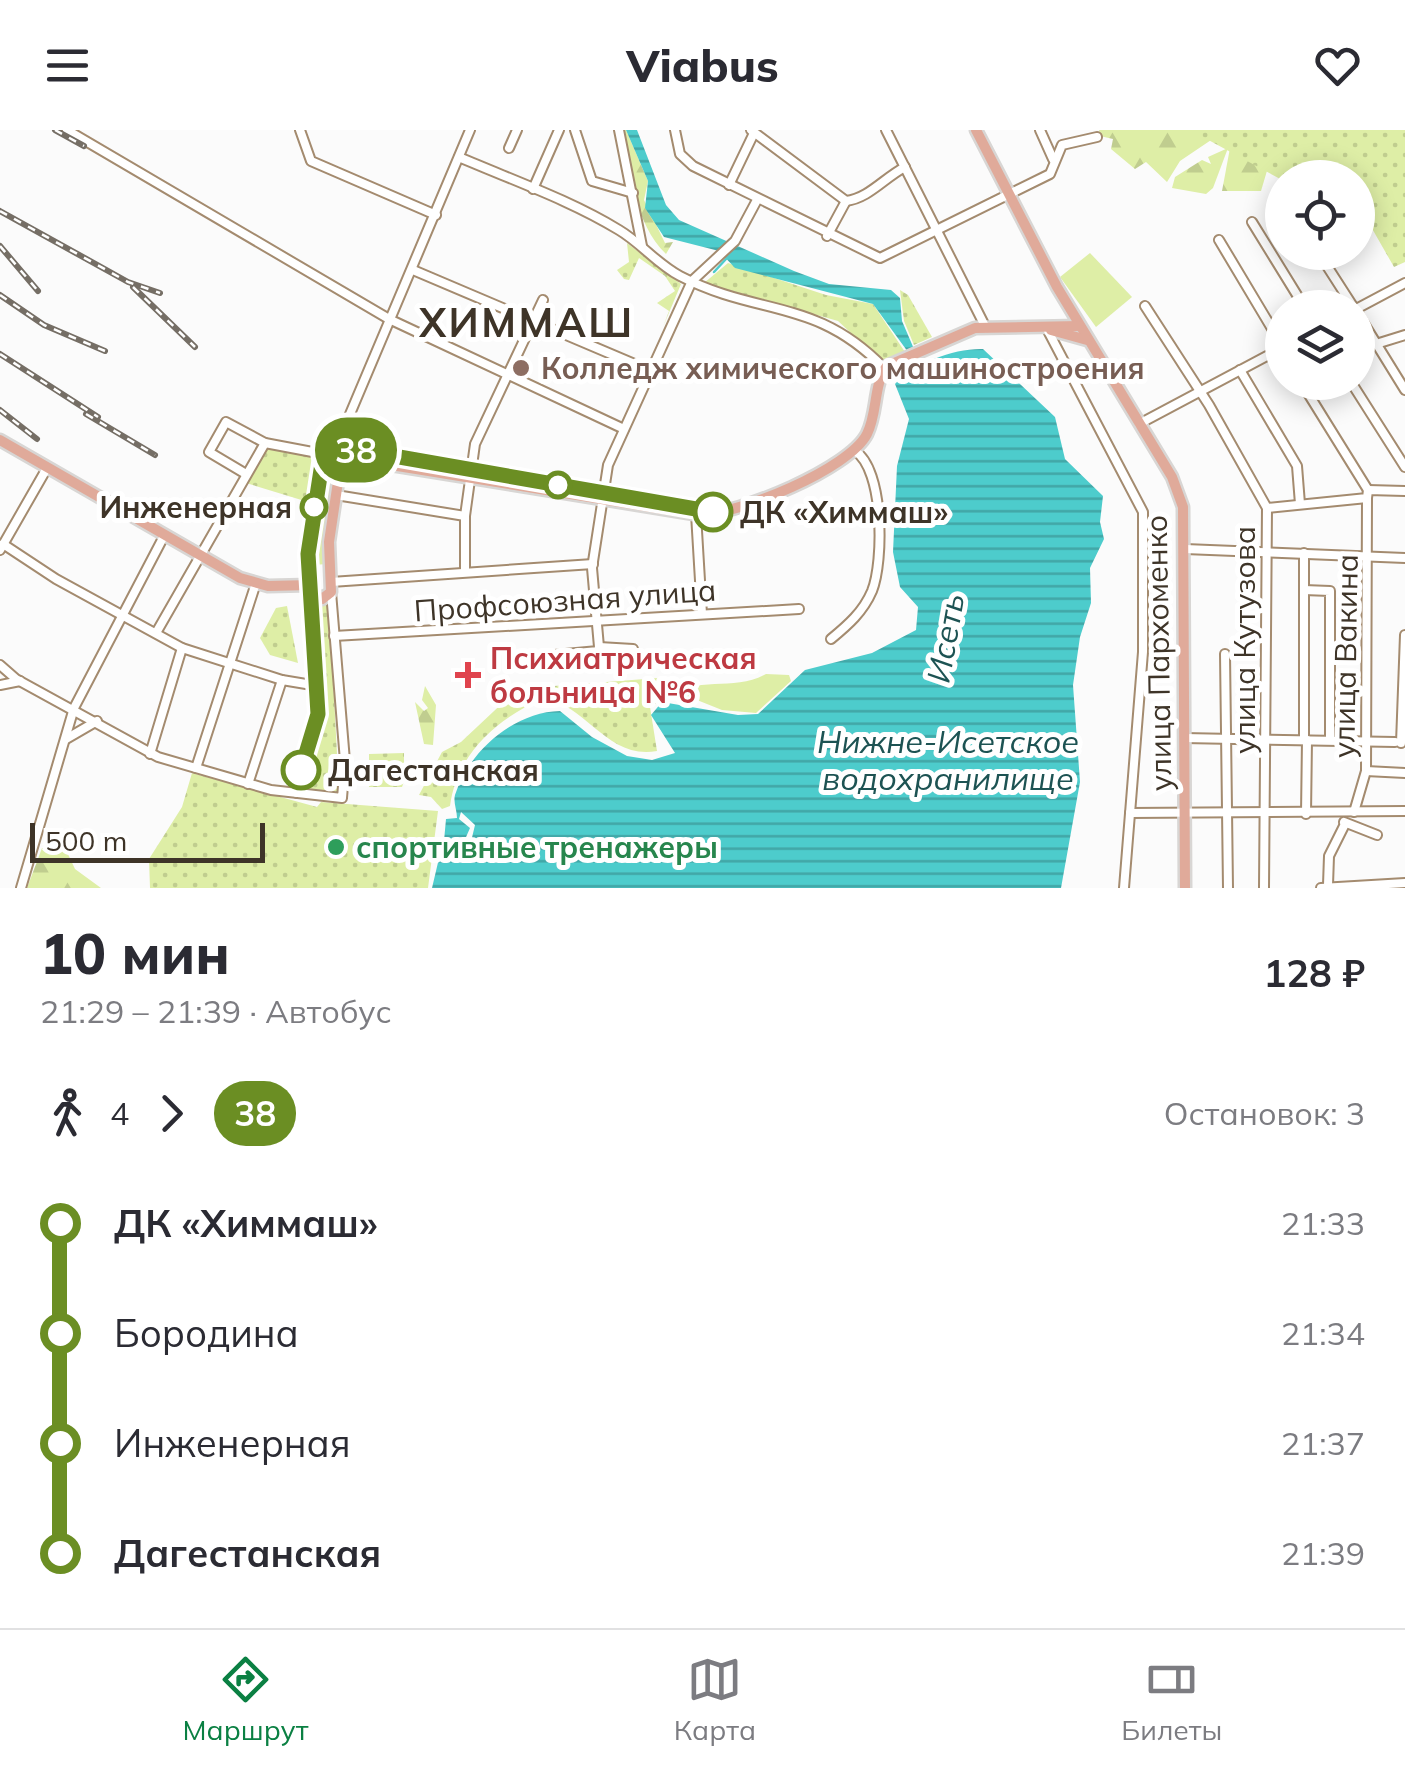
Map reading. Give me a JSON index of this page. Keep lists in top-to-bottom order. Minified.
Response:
{"streets":{"main road":["улица Пархоменко"],"street":["Профсоюзная улица","улица Кутузова","улица Вакина"]},"districts":["ХИММАШ"],"water":["Исеть","Нижне-Исетское водохранилище"],"places":{"other":["Колледж химического машиностроения","Инженерная","ДК «Химмаш»","Дагестанская","спортивные тренажеры"],"health":["Психиатрическая больница №6"]},"lines":["bus line 38"],"scale_bar":"500 m","page":{"header":"Viabus","on_map":"38","scale":"500 m","heading":["10 мин","21:29 – 21:39 · Автобус","128 ₽"],"legs":["4","38","Остановок: 3"],"list":[{"name":"ДК «Химмаш»","value":"21:33"},{"name":"Бородина","value":"21:34"},{"name":"Инженерная","value":"21:37"},{"name":"Дагестанская","value":"21:39"}],"tabs":["Маршрут","Карта","Билеты"]}}
